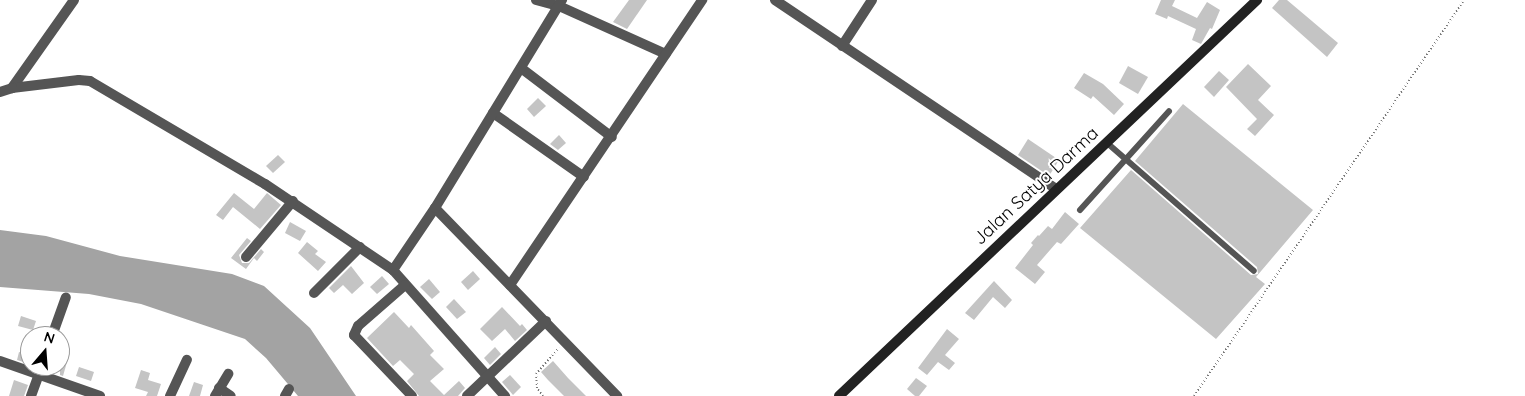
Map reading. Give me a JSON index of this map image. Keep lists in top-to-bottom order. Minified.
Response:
{"streets":{"main road":["Jalan Satya Darma"]},"north":"top"}
